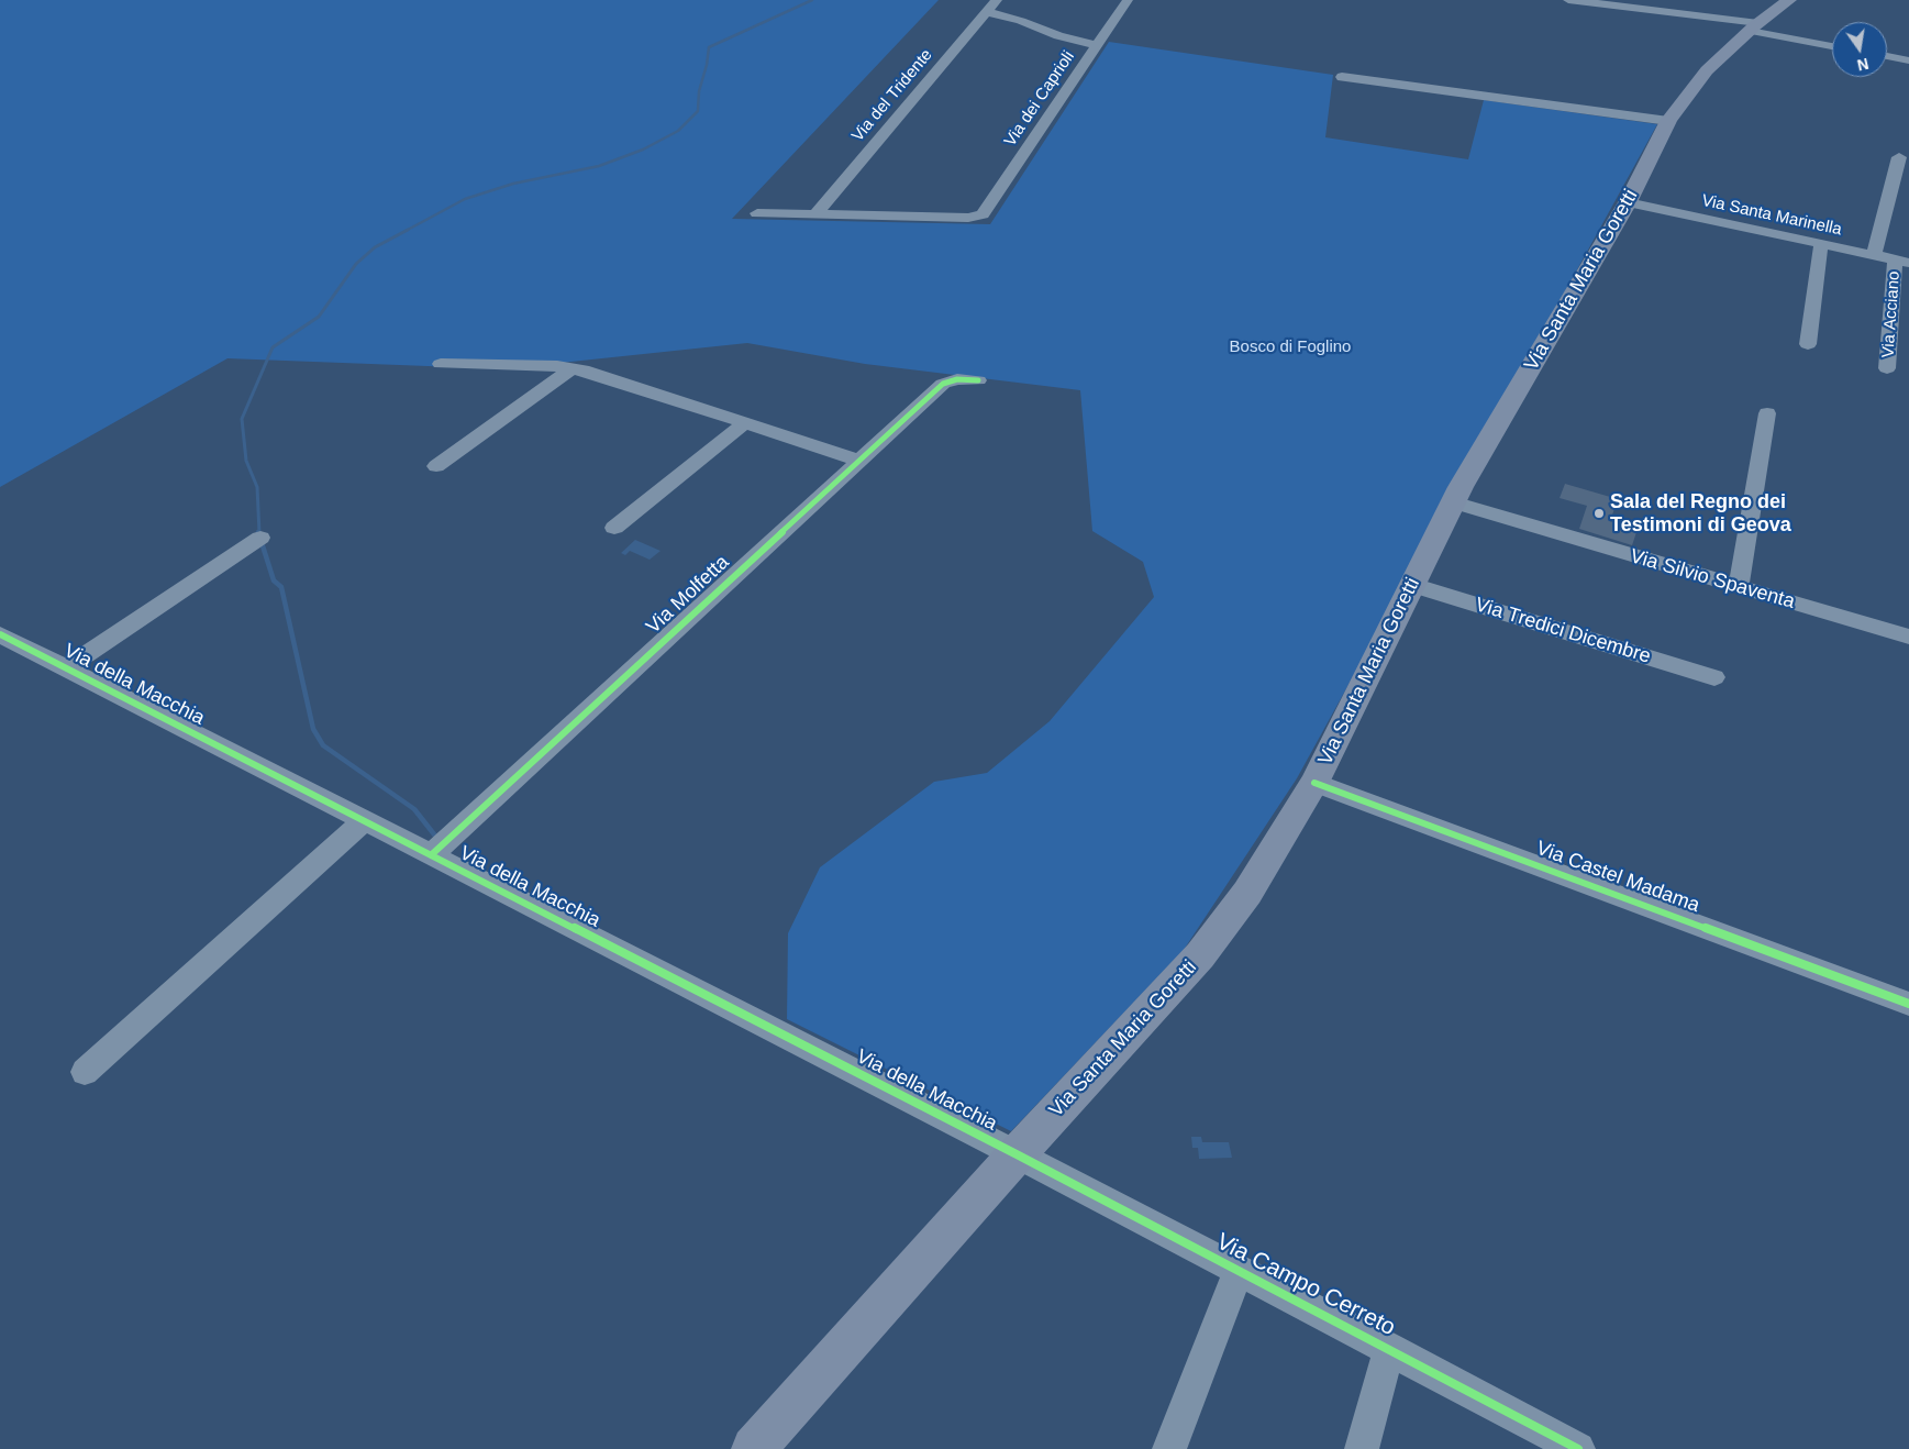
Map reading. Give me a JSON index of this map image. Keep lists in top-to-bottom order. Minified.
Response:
{"streets":{"main road":["Via Santa Maria Goretti"],"street":["Via del Tridente","Via dei Caprioli","Via Santa Marinella","Via Acciano","Via Silvio Spaventa","Via Molfetta","Via Tredici Dicembre","Via della Macchia","Via Castel Madama","Via Campo Cerreto"]},"crossings":[["Via del Tridente","Via dei Caprioli"],["Via Santa Marinella","Via Santa Maria Goretti"],["Via Santa Marinella","Via Acciano"],["Via Santa Maria Goretti","Via Silvio Spaventa"],["Via Santa Maria Goretti","Via Tredici Dicembre"],["Via Santa Maria Goretti","Via della Macchia"],["Via Santa Maria Goretti","Via Castel Madama"],["Via Santa Maria Goretti","Via Campo Cerreto"],["Via Molfetta","Via della Macchia"],["Via della Macchia","Via Campo Cerreto"]],"parks":["Bosco di Foglino"],"places":["Sala del Regno dei Testimoni di Geova"],"north":"bottom"}
